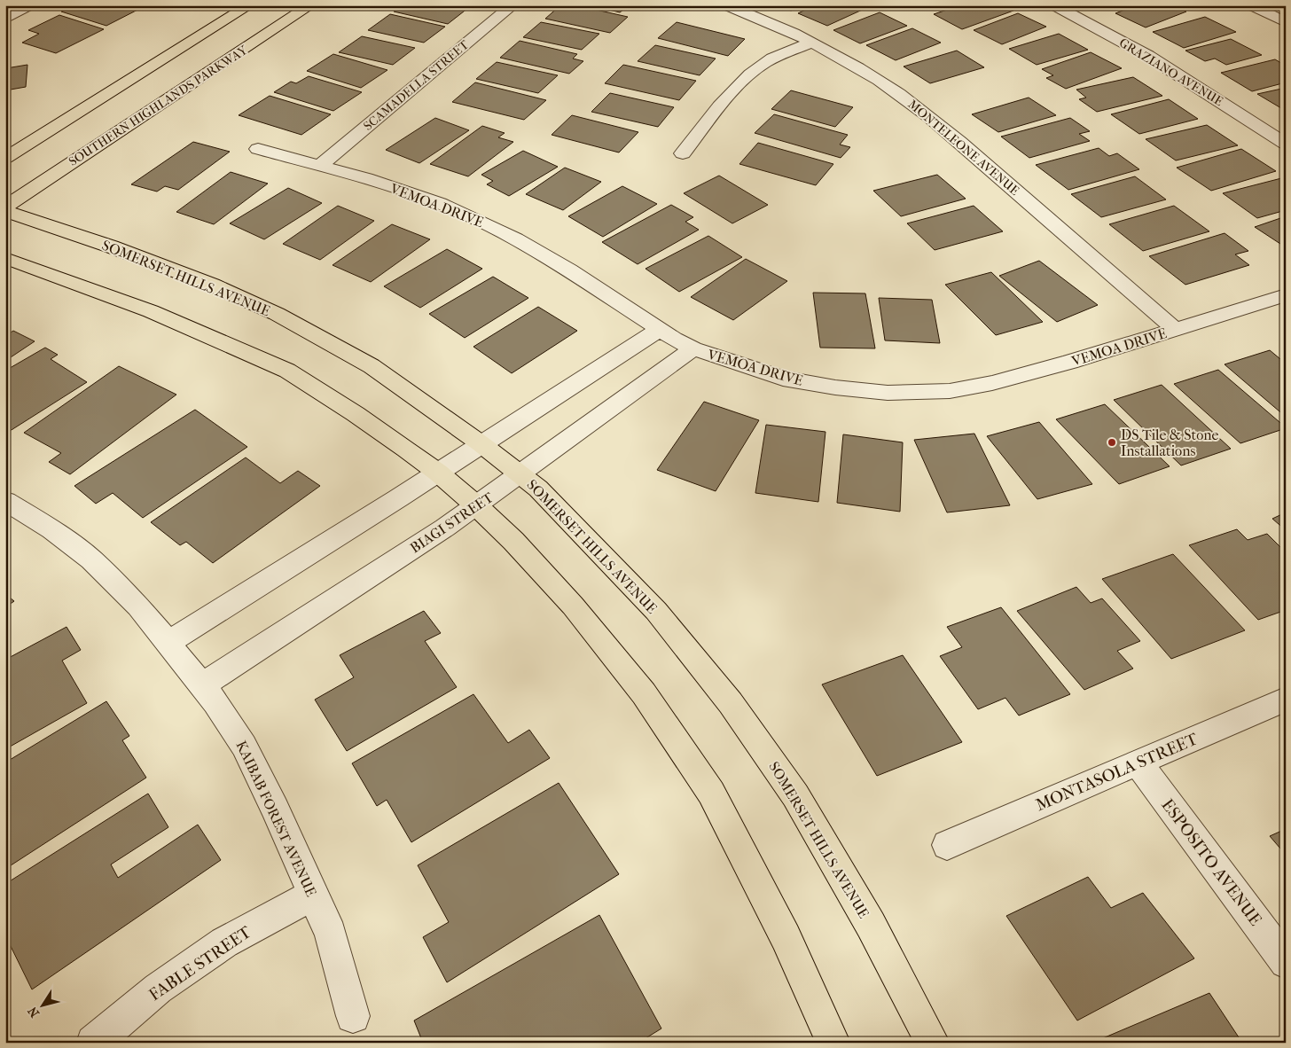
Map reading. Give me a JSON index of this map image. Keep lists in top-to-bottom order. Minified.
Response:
{"streets":{"main road":["SOUTHERN HIGHLANDS PARKWAY","SOMERSET HILLS AVENUE"],"street":["GRAZIANO AVENUE","SCAMADELLA STREET","MONTELEONE AVENUE","VEMOA DRIVE","BIAGI STREET","MONTASOLA STREET","KAIBAB FOREST AVENUE","ESPOSITO AVENUE","FABLE STREET"]},"crossings":[["SCAMADELLA STREET","VEMOA DRIVE"],["MONTELEONE AVENUE","VEMOA DRIVE"],["VEMOA DRIVE","BIAGI STREET"],["SOMERSET HILLS AVENUE","BIAGI STREET"],["BIAGI STREET","KAIBAB FOREST AVENUE"],["MONTASOLA STREET","ESPOSITO AVENUE"],["KAIBAB FOREST AVENUE","FABLE STREET"]],"places":["DS Tile & Stone Installations"],"north":"bottom left"}
